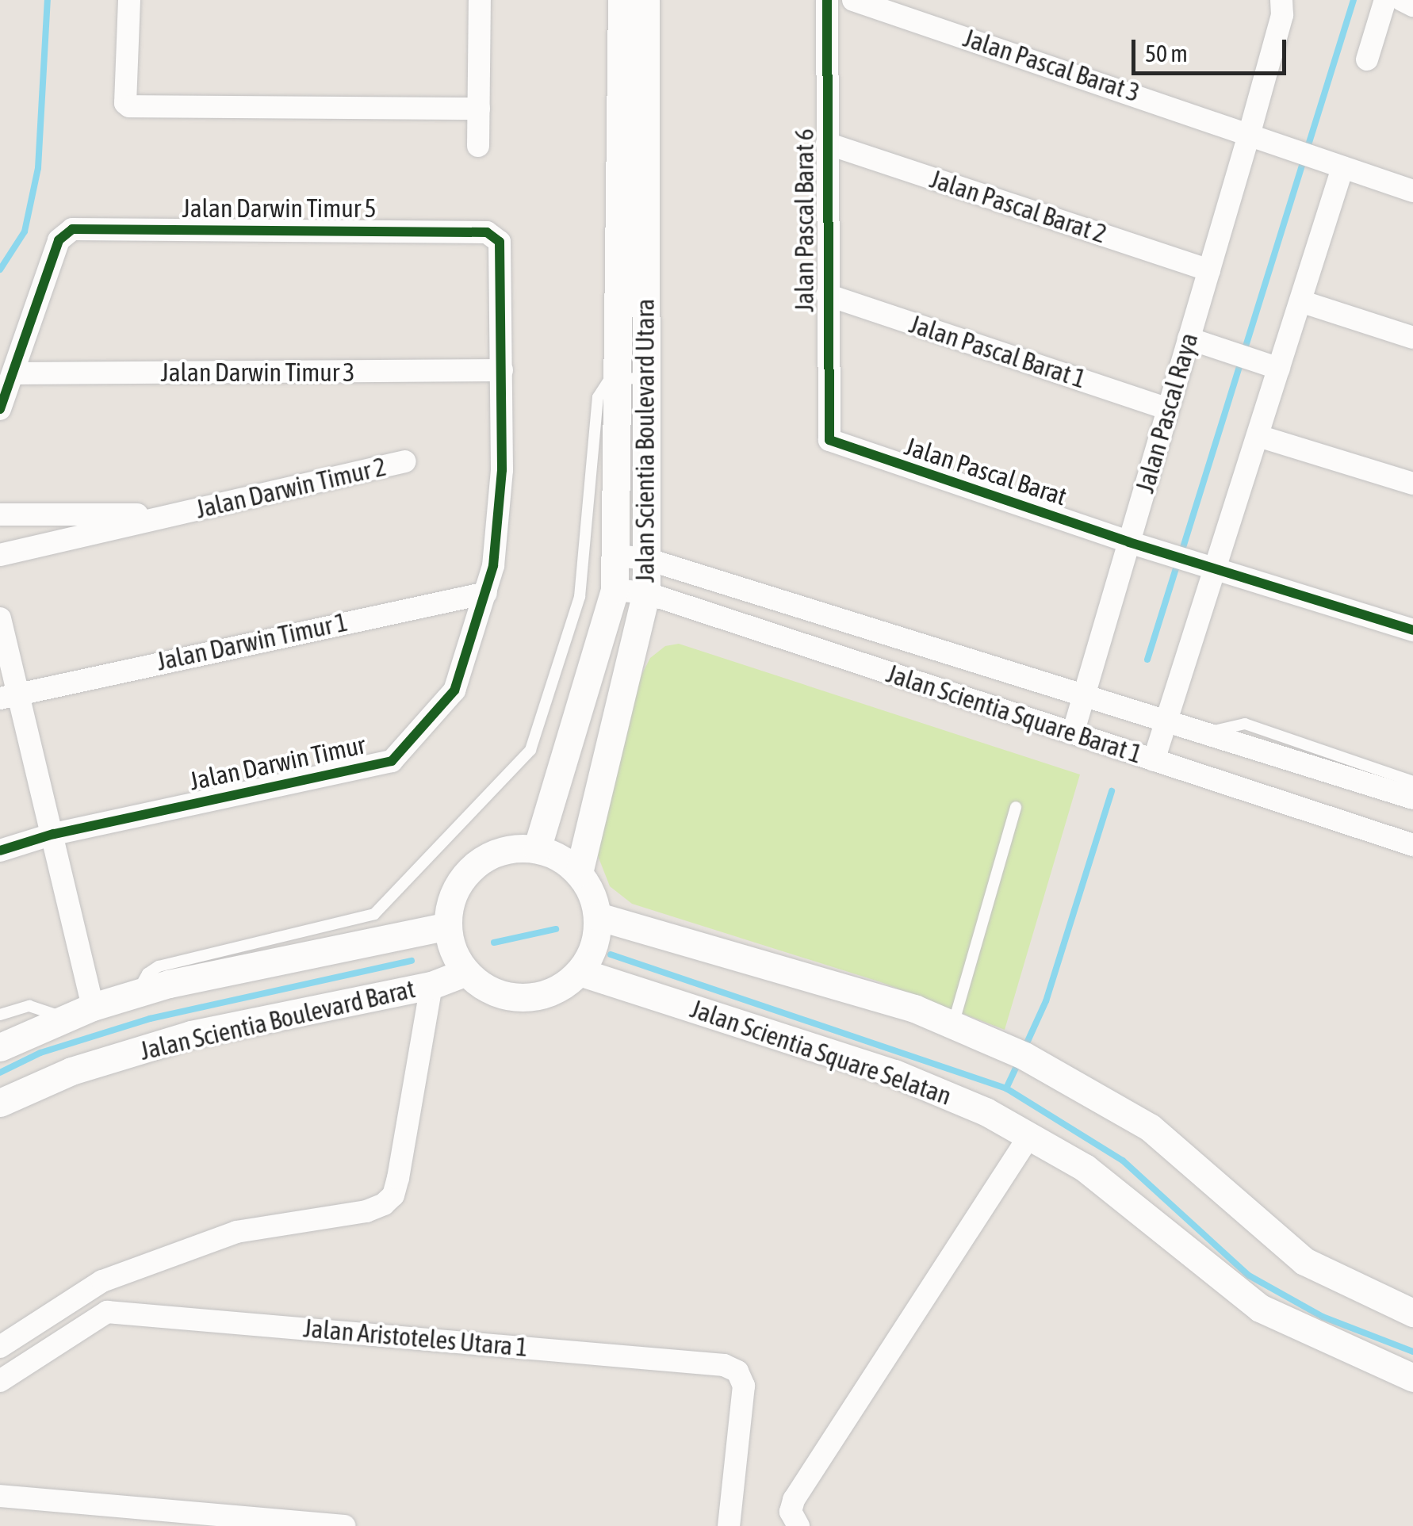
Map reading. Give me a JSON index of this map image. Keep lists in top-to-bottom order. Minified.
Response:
{"streets":{"street":["Jalan Pascal Barat 3","Jalan Pascal Barat 2","Jalan Darwin Timur 5","Jalan Pascal Barat 6","Jalan Pascal Barat 1","Jalan Darwin Timur 3","Jalan Pascal Raya","Jalan Scientia Boulevard Utara","Jalan Pascal Barat","Jalan Darwin Timur 2","Jalan Darwin Timur 1","Jalan Scientia Square Barat 1","Jalan Darwin Timur","Jalan Scientia Boulevard Barat","Jalan Scientia Square Selatan","Jalan Aristoteles Utara 1"]},"crossings":[["Jalan Pascal Barat 3","Jalan Pascal Raya"],["Jalan Pascal Barat 2","Jalan Pascal Barat 6"],["Jalan Pascal Barat 2","Jalan Pascal Raya"],["Jalan Darwin Timur 5","Jalan Darwin Timur 3"],["Jalan Darwin Timur 5","Jalan Darwin Timur"],["Jalan Pascal Barat 6","Jalan Pascal Barat 1"],["Jalan Pascal Barat 6","Jalan Pascal Barat"],["Jalan Pascal Barat 1","Jalan Pascal Raya"],["Jalan Darwin Timur 3","Jalan Darwin Timur"],["Jalan Pascal Raya","Jalan Pascal Barat"],["Jalan Pascal Raya","Jalan Scientia Square Barat 1"],["Jalan Scientia Boulevard Utara","Jalan Scientia Square Barat 1"],["Jalan Scientia Boulevard Utara","Jalan Scientia Boulevard Barat"],["Jalan Scientia Boulevard Utara","Jalan Scientia Square Selatan"],["Jalan Darwin Timur 1","Jalan Darwin Timur"],["Jalan Scientia Boulevard Barat","Jalan Scientia Square Selatan"]],"scale_bar":"50 m"}
